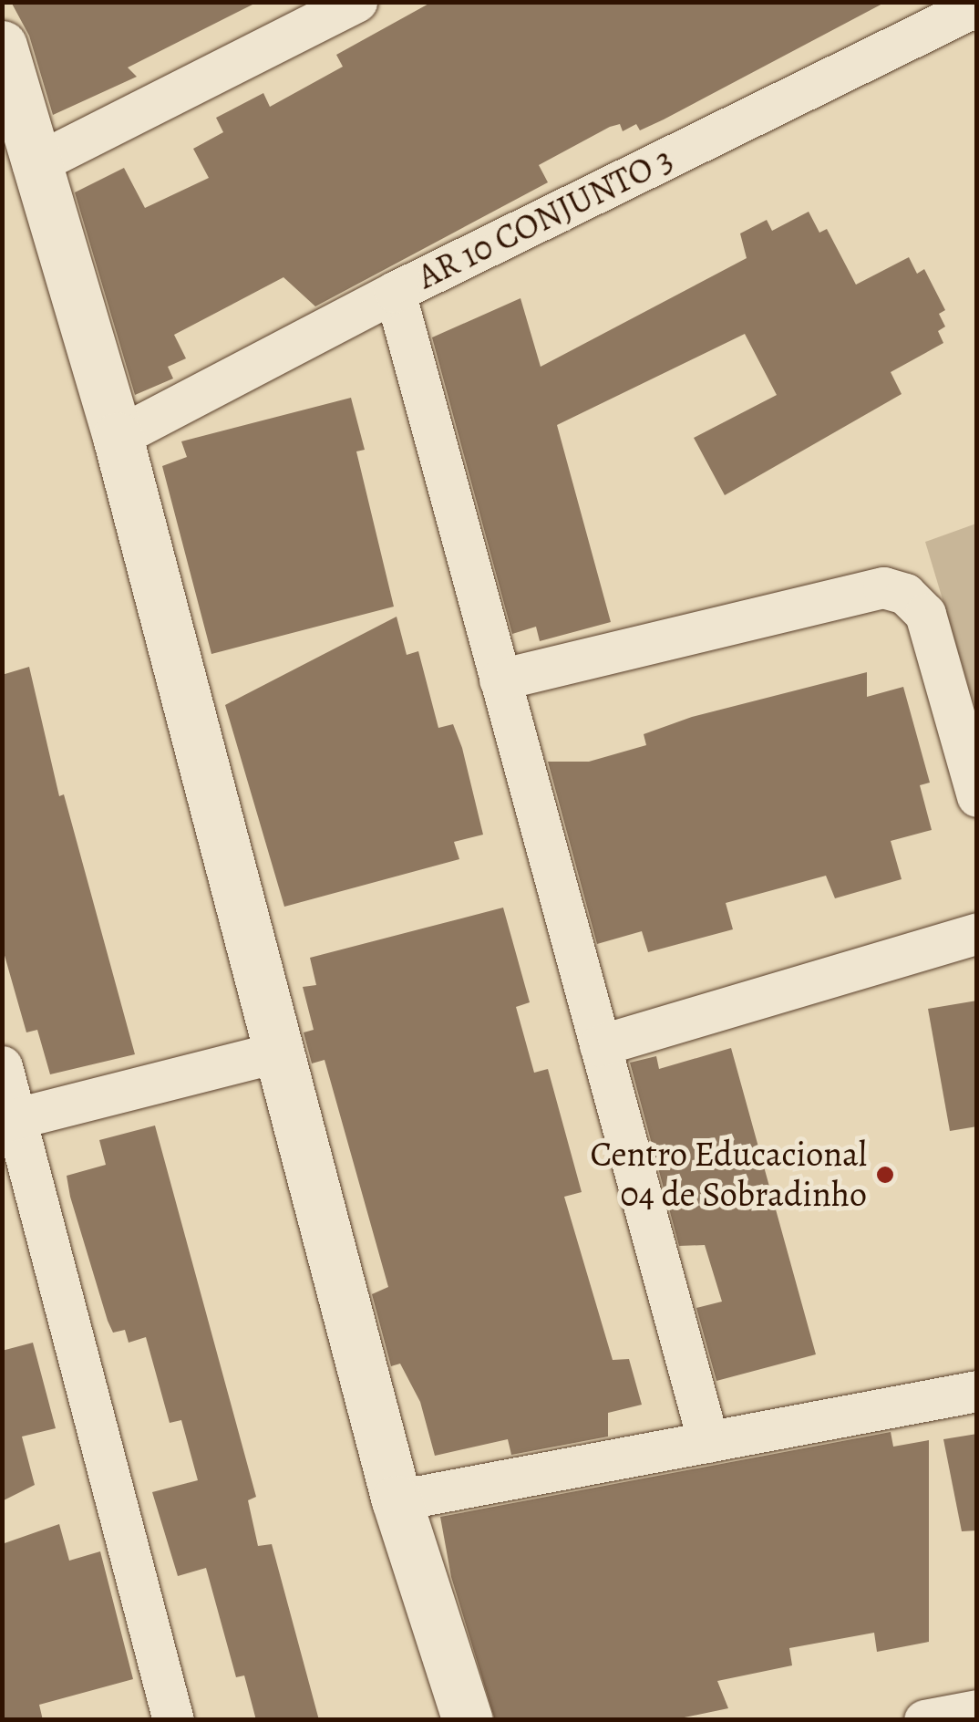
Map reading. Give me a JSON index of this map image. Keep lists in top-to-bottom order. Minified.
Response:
{"streets":{"street":["AR 10 CONJUNTO 3"]},"places":["Centro Educacional 04 de Sobradinho"]}
